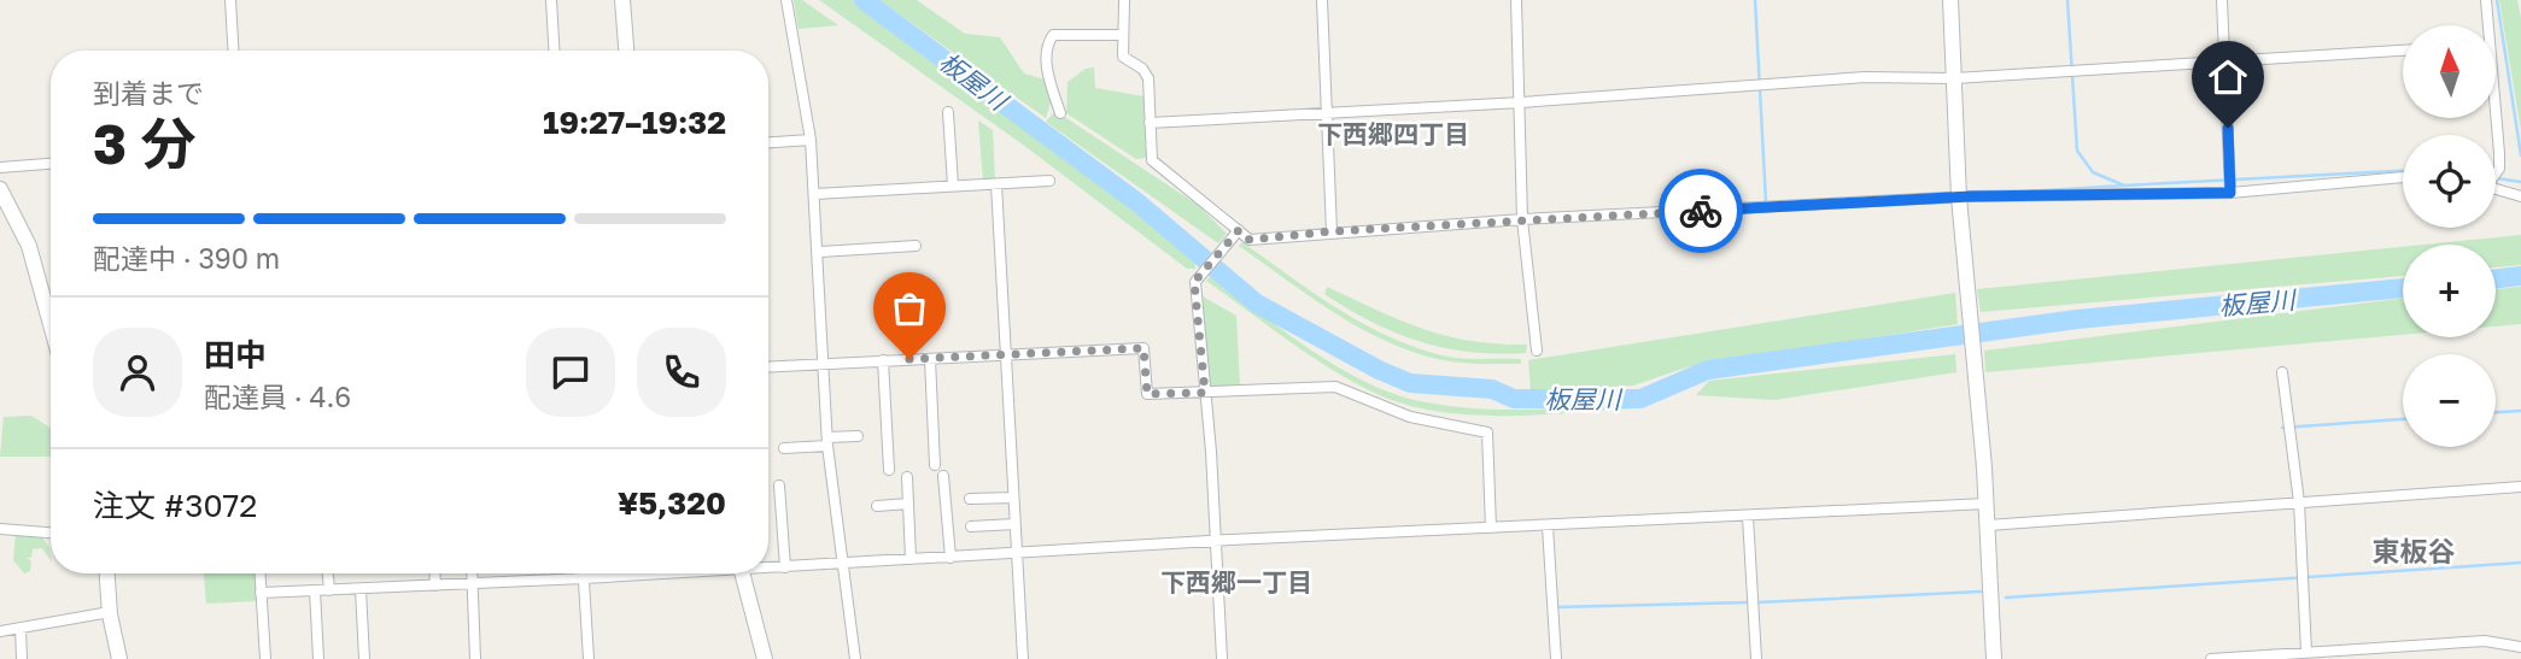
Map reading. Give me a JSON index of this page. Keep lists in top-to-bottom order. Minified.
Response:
{"districts":["下西郷四丁目","東板谷","下西郷一丁目"],"water":["板屋川"],"north":"top","page":{"map_buttons":["+","−"],"heading":["3 分","到着まで","19:27–19:32"],"panel":["田中","配達員 · 4.6","注文 #3072","¥5,320"],"bar":"配達中 · 390 m"}}
